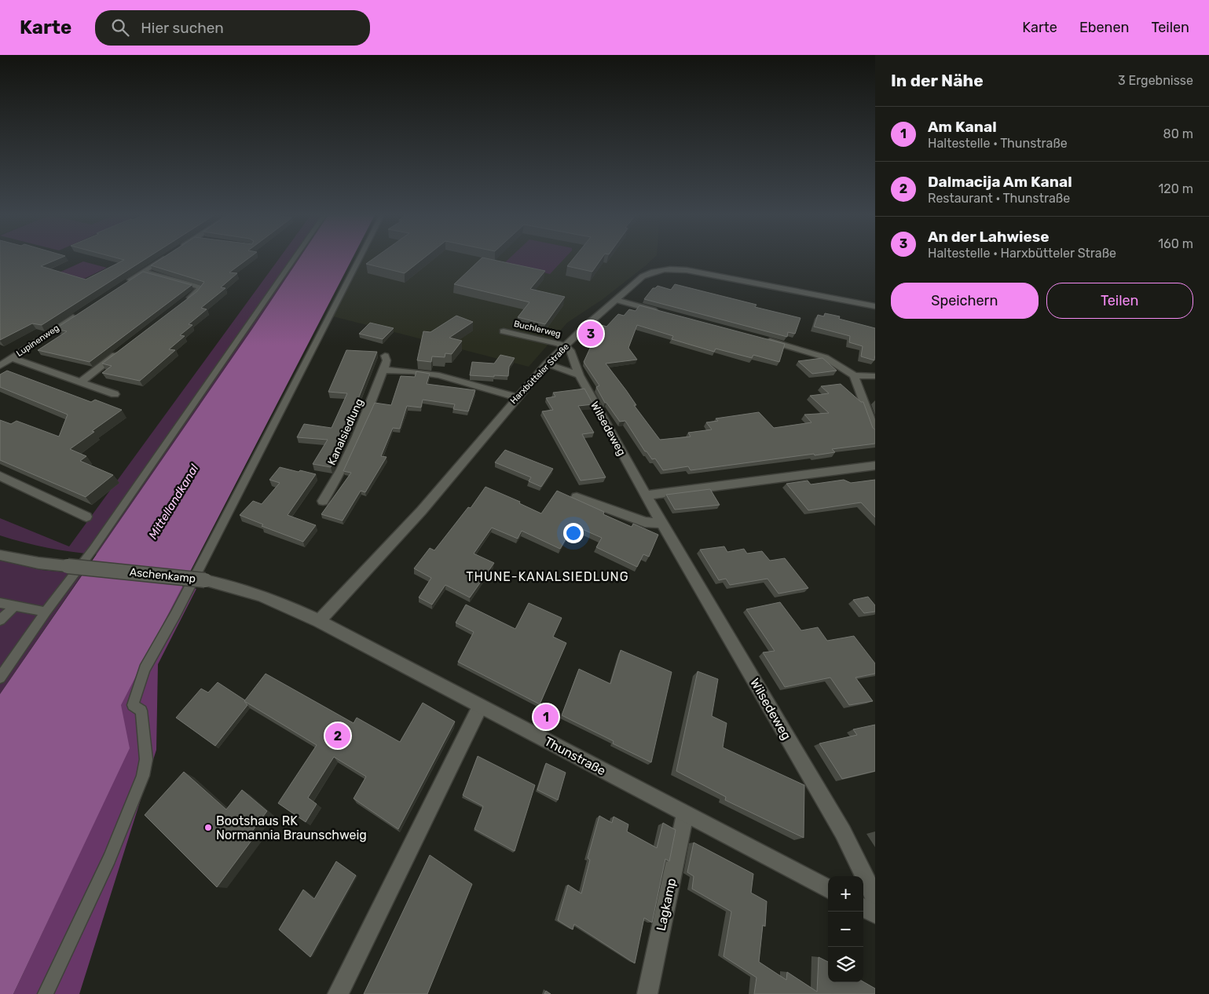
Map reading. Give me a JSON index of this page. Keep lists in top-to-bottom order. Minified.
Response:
{"streets":{"street":["Buchlerweg","Lupinenweg","Harxbütteler Straße","Wilsedeweg","Kanalsiedlung","Aschenkamp","Thunstraße","Lagkamp"]},"crossings":[["Buchlerweg","Harxbütteler Straße"],["Buchlerweg","Wilsedeweg"],["Harxbütteler Straße","Wilsedeweg"],["Harxbütteler Straße","Aschenkamp"],["Harxbütteler Straße","Thunstraße"],["Aschenkamp","Thunstraße"],["Thunstraße","Lagkamp"]],"districts":["THUNE-KANALSIEDLUNG"],"water":["Mittellandkanal"],"places":["Bootshaus RK Normannia Braunschweig"],"page":{"header":"Karte","search":"Hier suchen","nav":["Karte","Ebenen","Teilen"],"heading":["In der Nähe","3 Ergebnisse"],"list":[{"mark":"1","name":"Am Kanal","note":"Haltestelle · Thunstraße","value":"80 m"},{"mark":"2","name":"Dalmacija Am Kanal","note":"Restaurant · Thunstraße","value":"120 m"},{"mark":"3","name":"An der Lahwiese","note":"Haltestelle · Harxbütteler Straße","value":"160 m"}],"buttons":["Speichern","Teilen"],"pins":["3","1","2"],"map_buttons":["+","−"]}}
